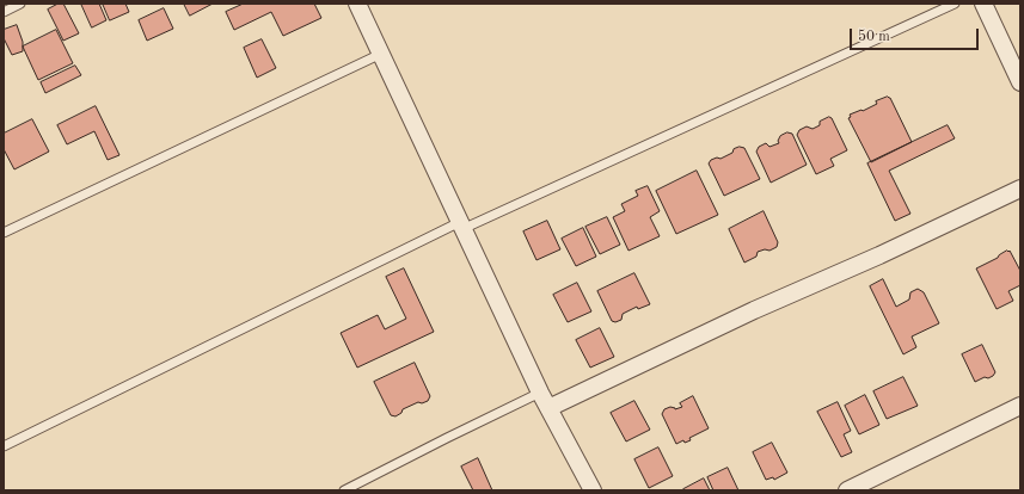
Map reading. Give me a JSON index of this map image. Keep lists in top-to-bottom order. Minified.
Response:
{"scale_bar":"50 m"}
